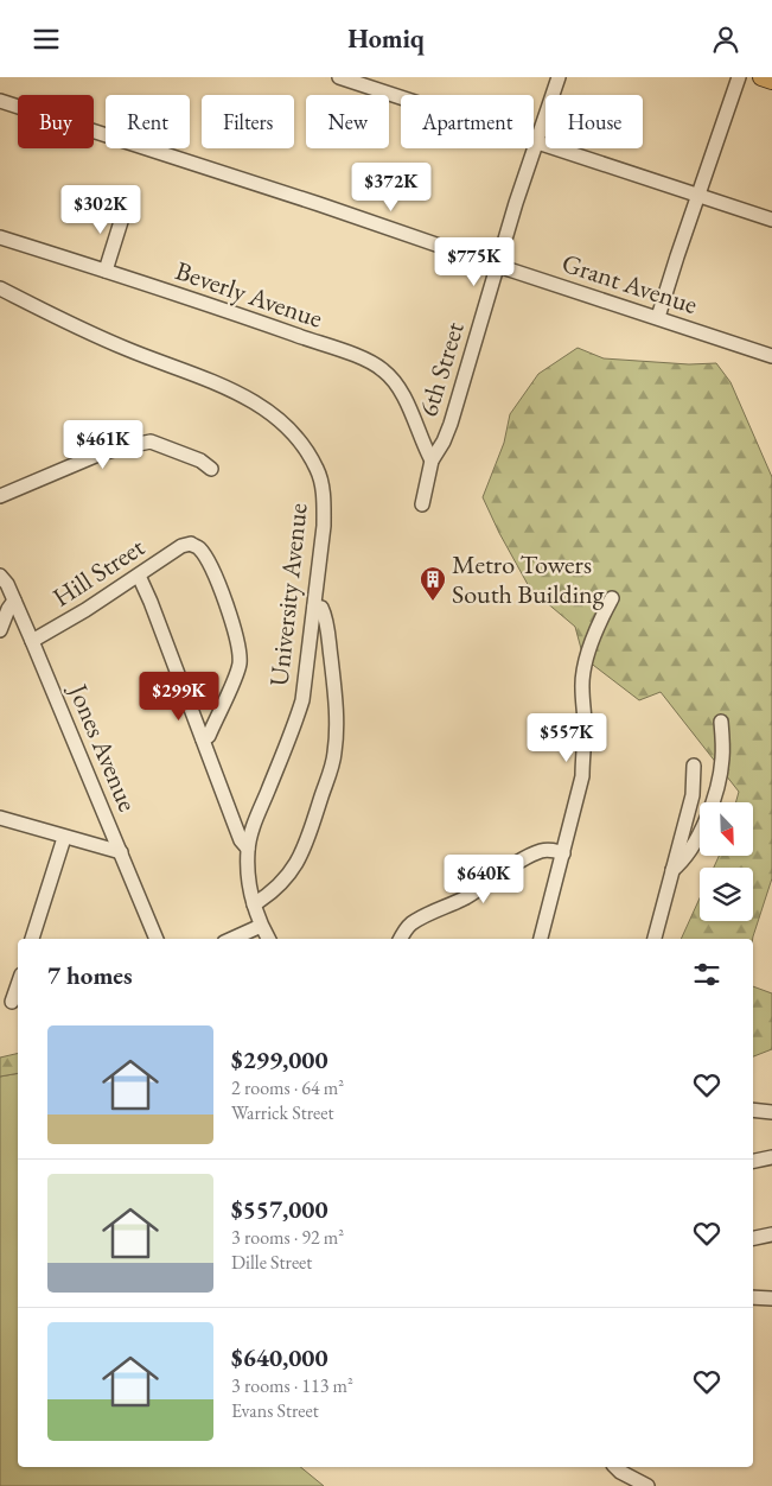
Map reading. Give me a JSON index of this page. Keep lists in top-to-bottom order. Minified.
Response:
{"streets":{"street":["Grant Avenue","Beverly Avenue","6th Street","Hill Street","University Avenue","Jones Avenue"]},"crossings":[["Grant Avenue","6th Street"],["Beverly Avenue","6th Street"],["Hill Street","Jones Avenue"]],"places":{"building":["Metro Towers South Building"]},"north":"bottom right","page":{"header":"Homiq","chip":["Buy","Rent","Filters","New","Apartment","House"],"price":["$372K","$302K","$775K","$461K","$299K","$557K","$640K"],"heading":"7 homes","list":[{"name":"$299,000","note":"2 rooms · 64 m² · Warrick Street"},{"name":"$557,000","note":"3 rooms · 92 m² · Dille Street"},{"name":"$640,000","note":"3 rooms · 113 m² · Evans Street"}]}}
